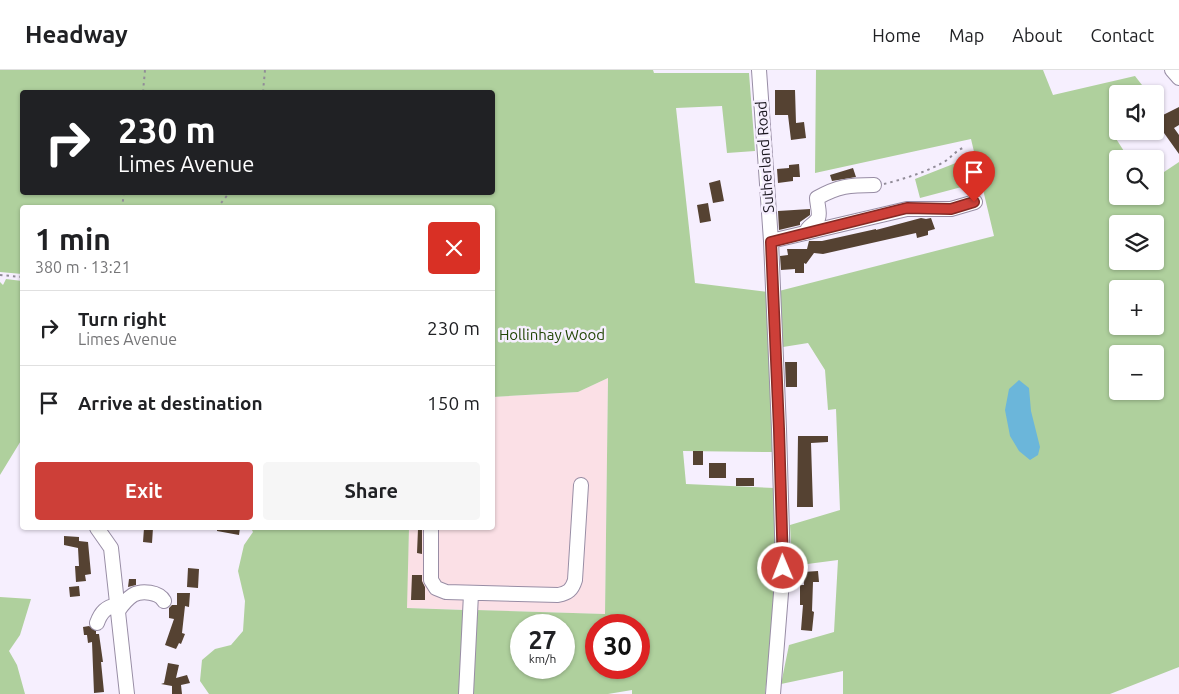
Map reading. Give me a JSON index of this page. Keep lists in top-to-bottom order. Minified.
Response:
{"streets":{"street":["Sutherland Road"]},"parks":["Hollinhay Wood"],"page":{"header":"Headway","nav":["Home","Map","About","Contact"],"map_buttons":["+","−"],"turn":["230 m","Limes Avenue"],"heading":["1 min","380 m · 13:21"],"list":[{"name":"Turn right","note":"Limes Avenue","value":"230 m"},{"name":"Arrive at destination","value":"150 m"}],"buttons":["Exit","Share"],"speed":"27 km/h","limit":"30"}}
